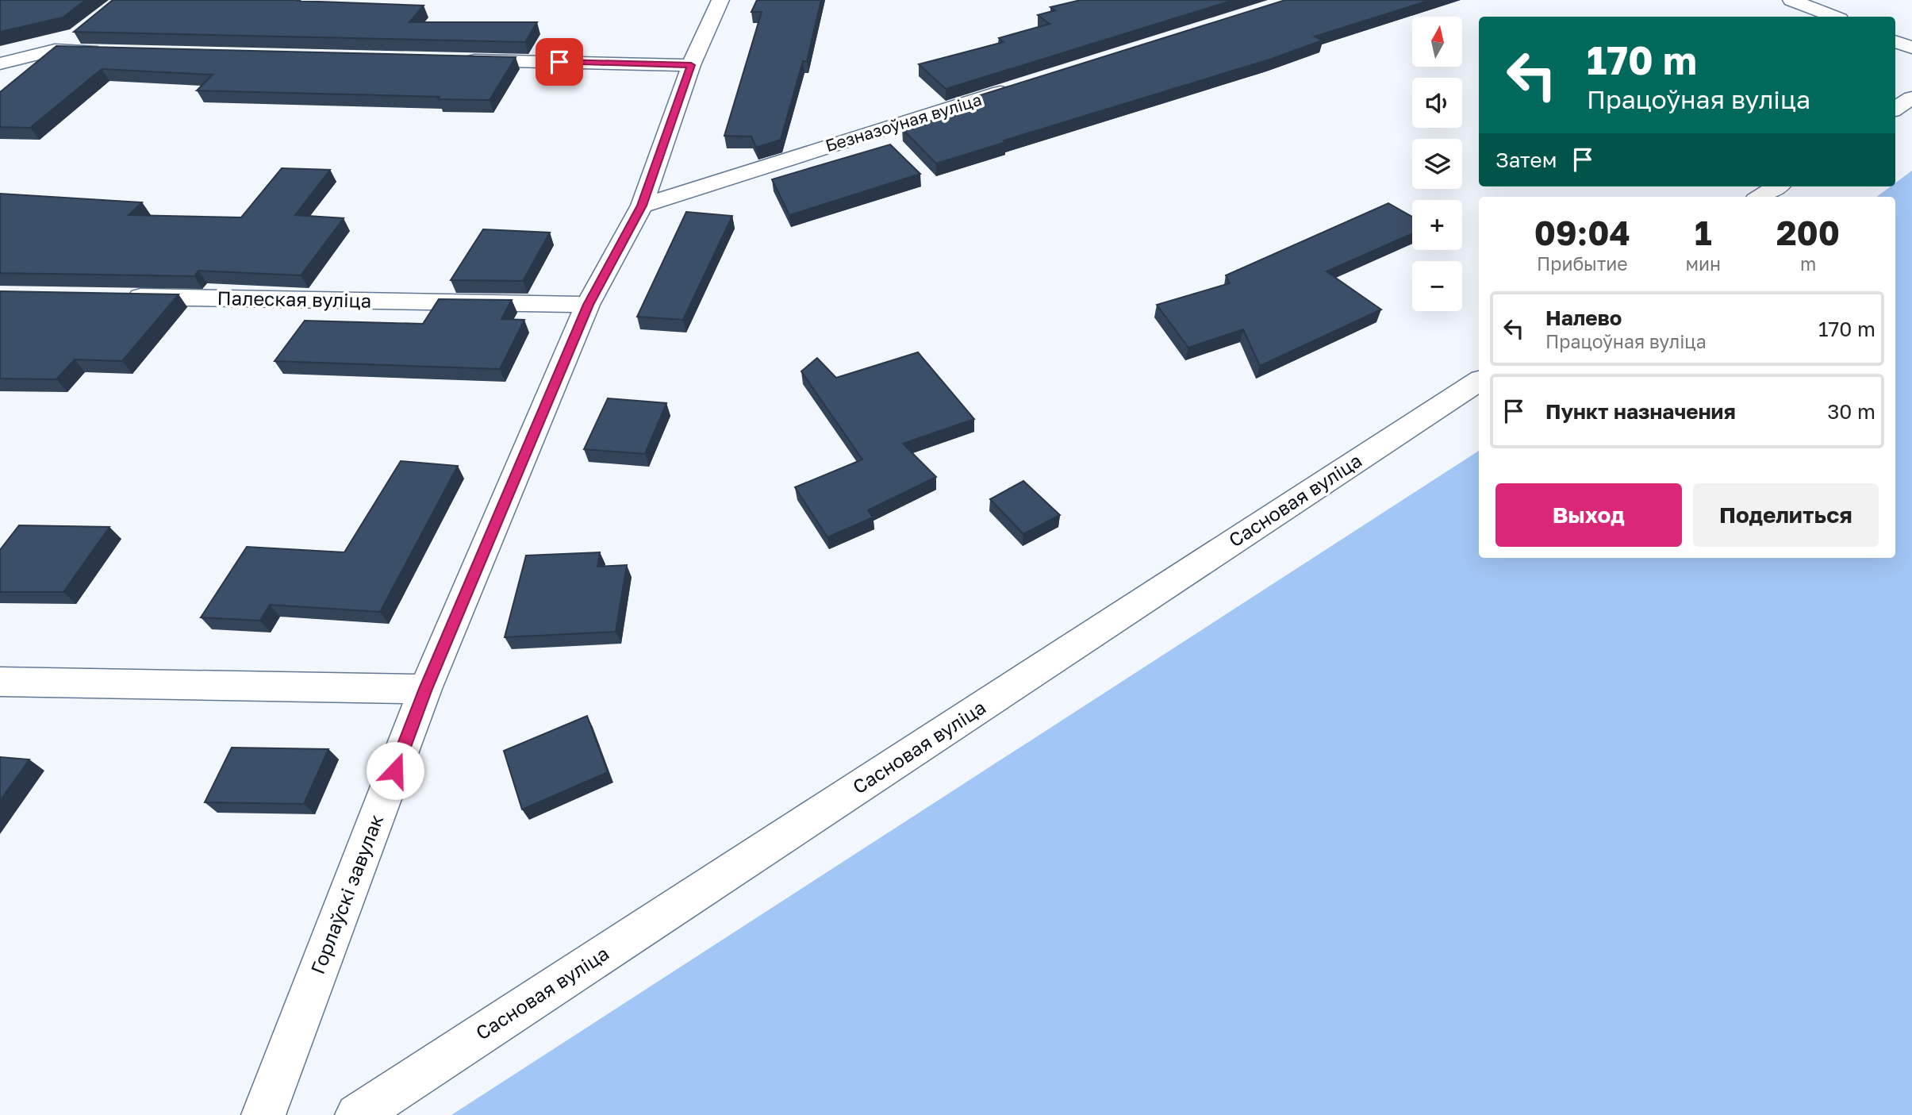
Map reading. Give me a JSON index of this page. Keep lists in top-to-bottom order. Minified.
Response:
{"streets":{"street":["Безназоўная вуліца","Палеская вуліца","Сасновая вуліца","Горлаўскі завулак"]},"crossings":[["Безназоўная вуліца","Горлаўскі завулак"],["Палеская вуліца","Горлаўскі завулак"]],"north":"top","page":{"map_buttons":["+","−"],"turn":["170 m","Працоўная вуліца"],"then":"Затем","eta":["09:04","Прибытие","1","мин","200","m"],"list":[{"name":"Налево","note":"Працоўная вуліца","value":"170 m"},{"name":"Пункт назначения","value":"30 m"}],"buttons":["Выход","Поделиться"]}}
